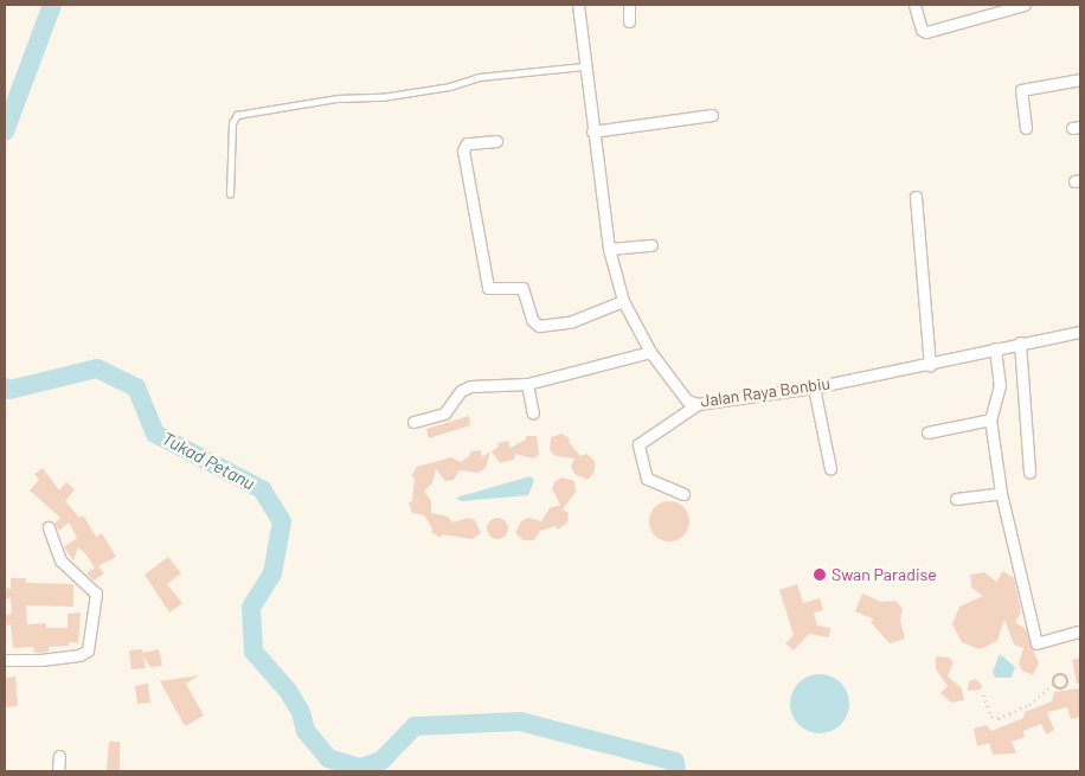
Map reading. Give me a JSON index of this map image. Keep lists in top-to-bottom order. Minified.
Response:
{"streets":{"street":["Jalan Raya Bonbiu"]},"water":["Tukad Petanu"],"places":["Swan Paradise"]}
